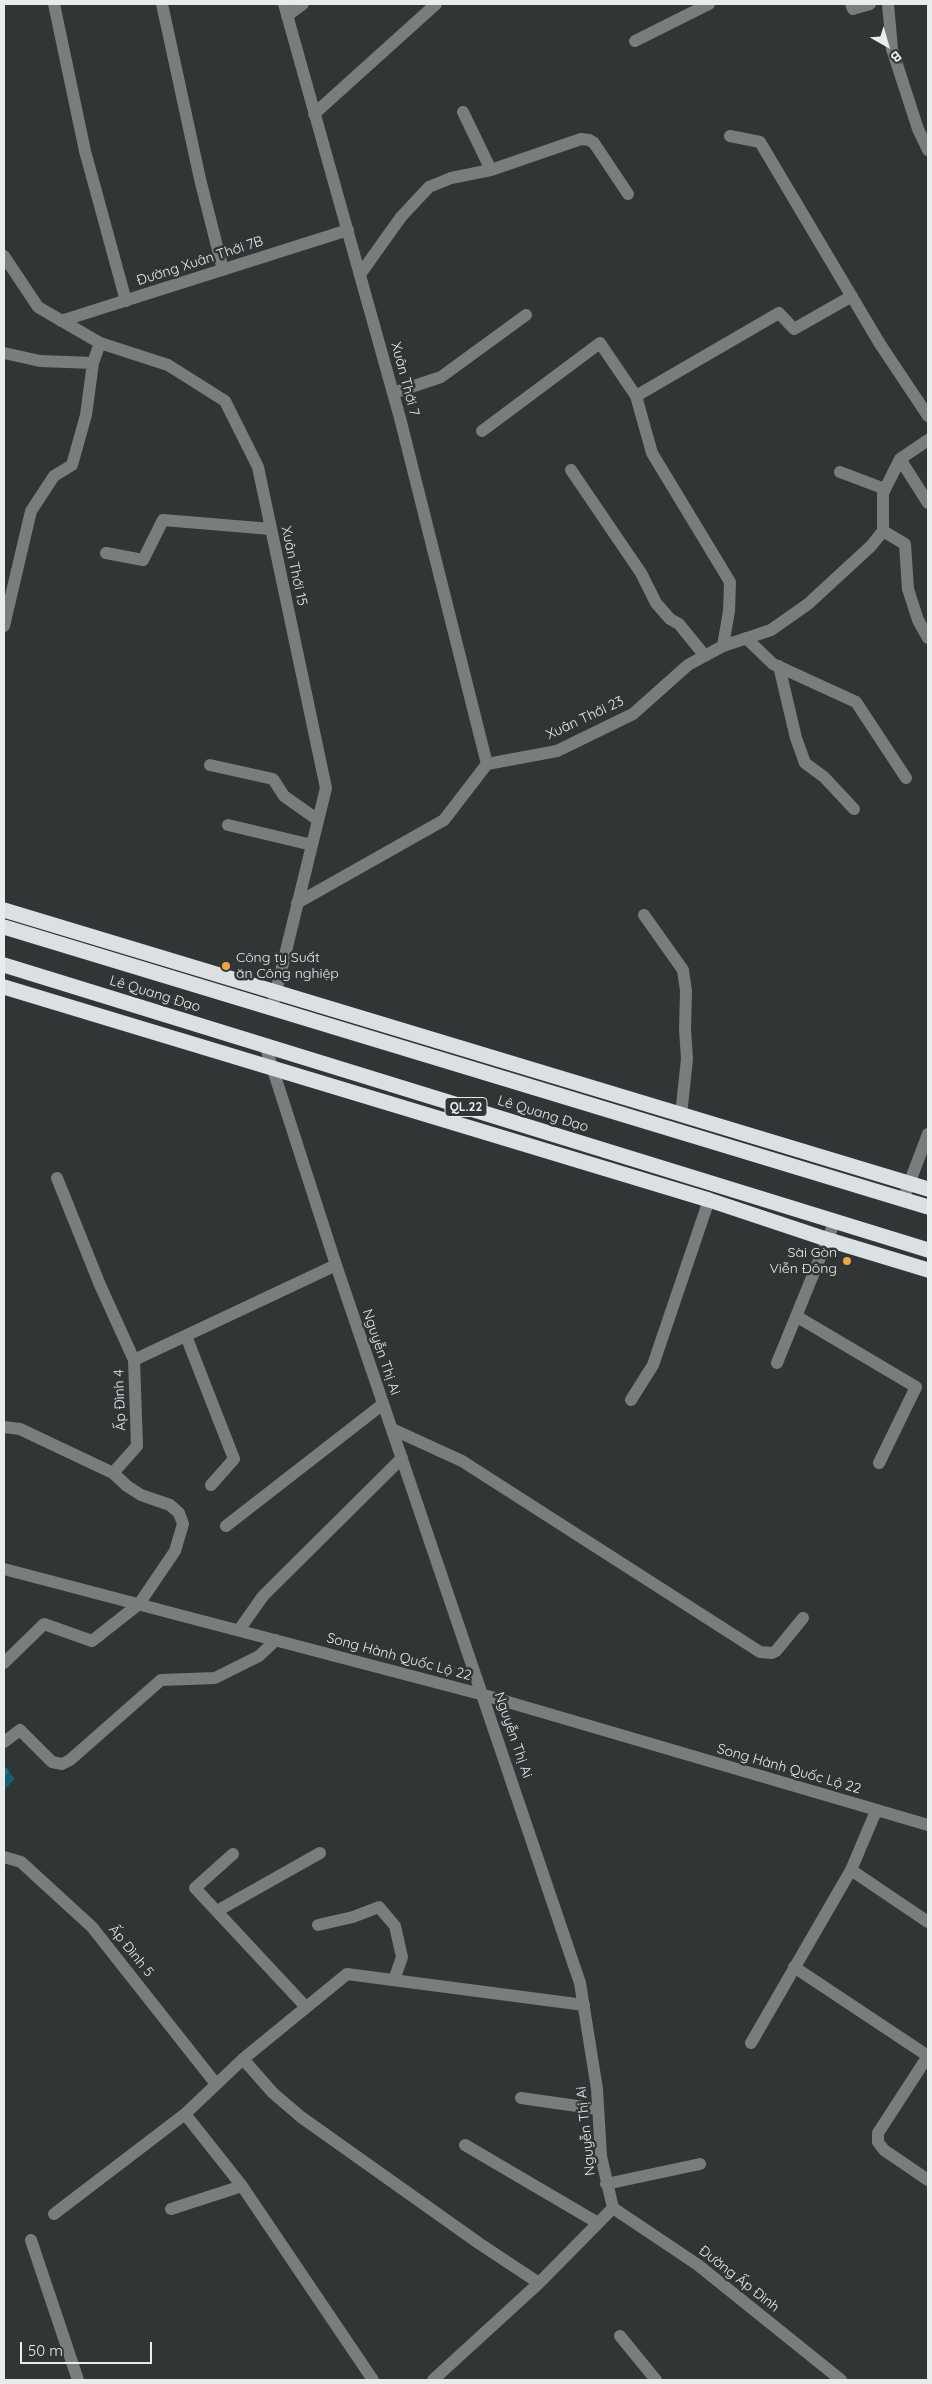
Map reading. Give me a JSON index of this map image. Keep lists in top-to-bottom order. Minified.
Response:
{"streets":{"highway":["Lê Quang Đạo","QL.22"],"street":["Đường Xuân Thới 7B","Xuân Thới 7","Xuân Thới 15","Xuân Thới 23","Nguyễn Thị Ai","Ấp Đình 4","Song Hành Quốc Lộ 22","Ấp Đình 5","Đường Ấp Đình"]},"crossings":[["Đường Xuân Thới 7B","Xuân Thới 7"],["Đường Xuân Thới 7B","Xuân Thới 15"],["Xuân Thới 7","Xuân Thới 23"],["Xuân Thới 15","Lê Quang Đạo"],["Lê Quang Đạo","Nguyễn Thị Ai"],["QL.22","Nguyễn Thị Ai"],["Nguyễn Thị Ai","Ấp Đình 4"],["Nguyễn Thị Ai","Song Hành Quốc Lộ 22"],["Nguyễn Thị Ai","Đường Ấp Đình"]],"places":["Công ty Suất ăn Công nghiệp","Sài Gòn Viễn Đông"],"scale_bar":"50 m","north":"bottom right"}
